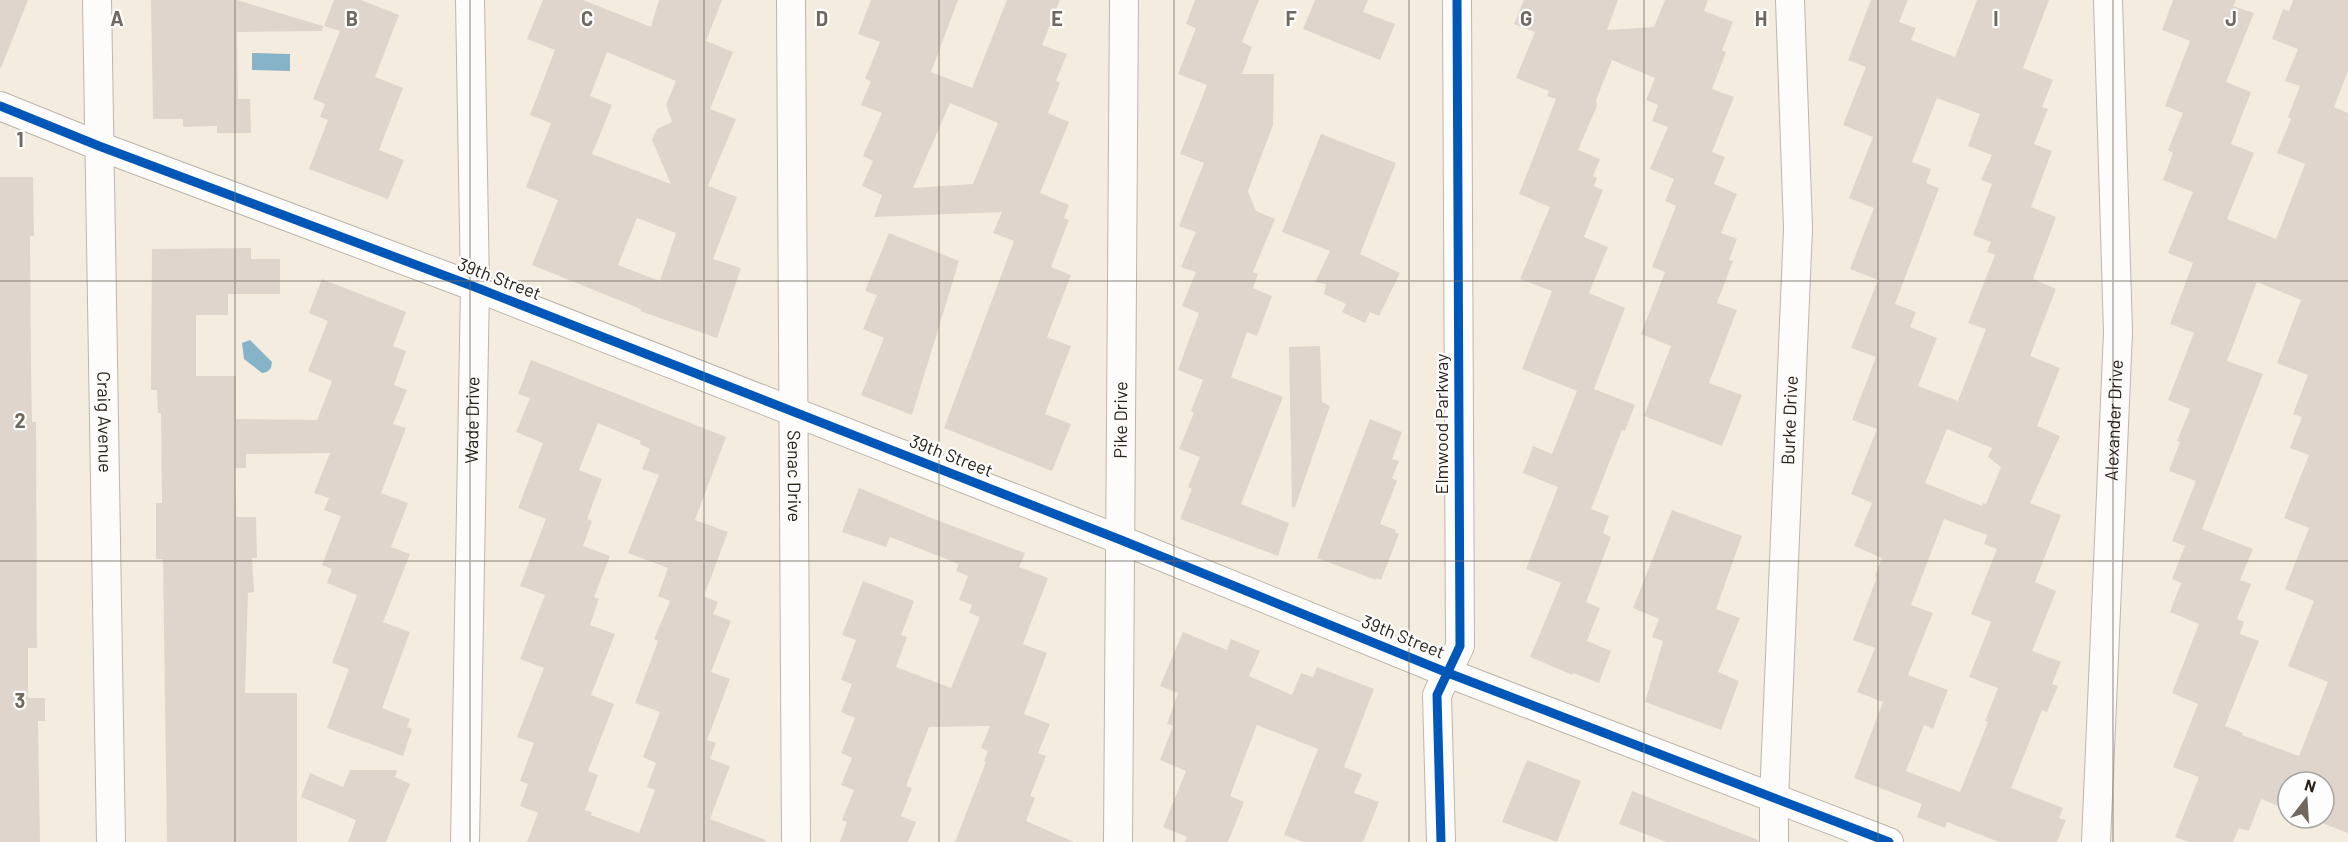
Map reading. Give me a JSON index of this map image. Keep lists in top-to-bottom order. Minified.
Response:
{"streets":{"street":["39th Street","Craig Avenue","Wade Drive","Pike Drive","Burke Drive","Alexander Drive","Elmwood Parkway","Senac Drive"]},"crossings":[["39th Street","Craig Avenue"],["39th Street","Wade Drive"],["39th Street","Pike Drive"],["39th Street","Burke Drive"],["39th Street","Elmwood Parkway"],["39th Street","Senac Drive"]],"north":"top","grid":{"columns":["A","B","C","D","E","F","G","H","I","J"],"rows":["1","2","3"]}}
